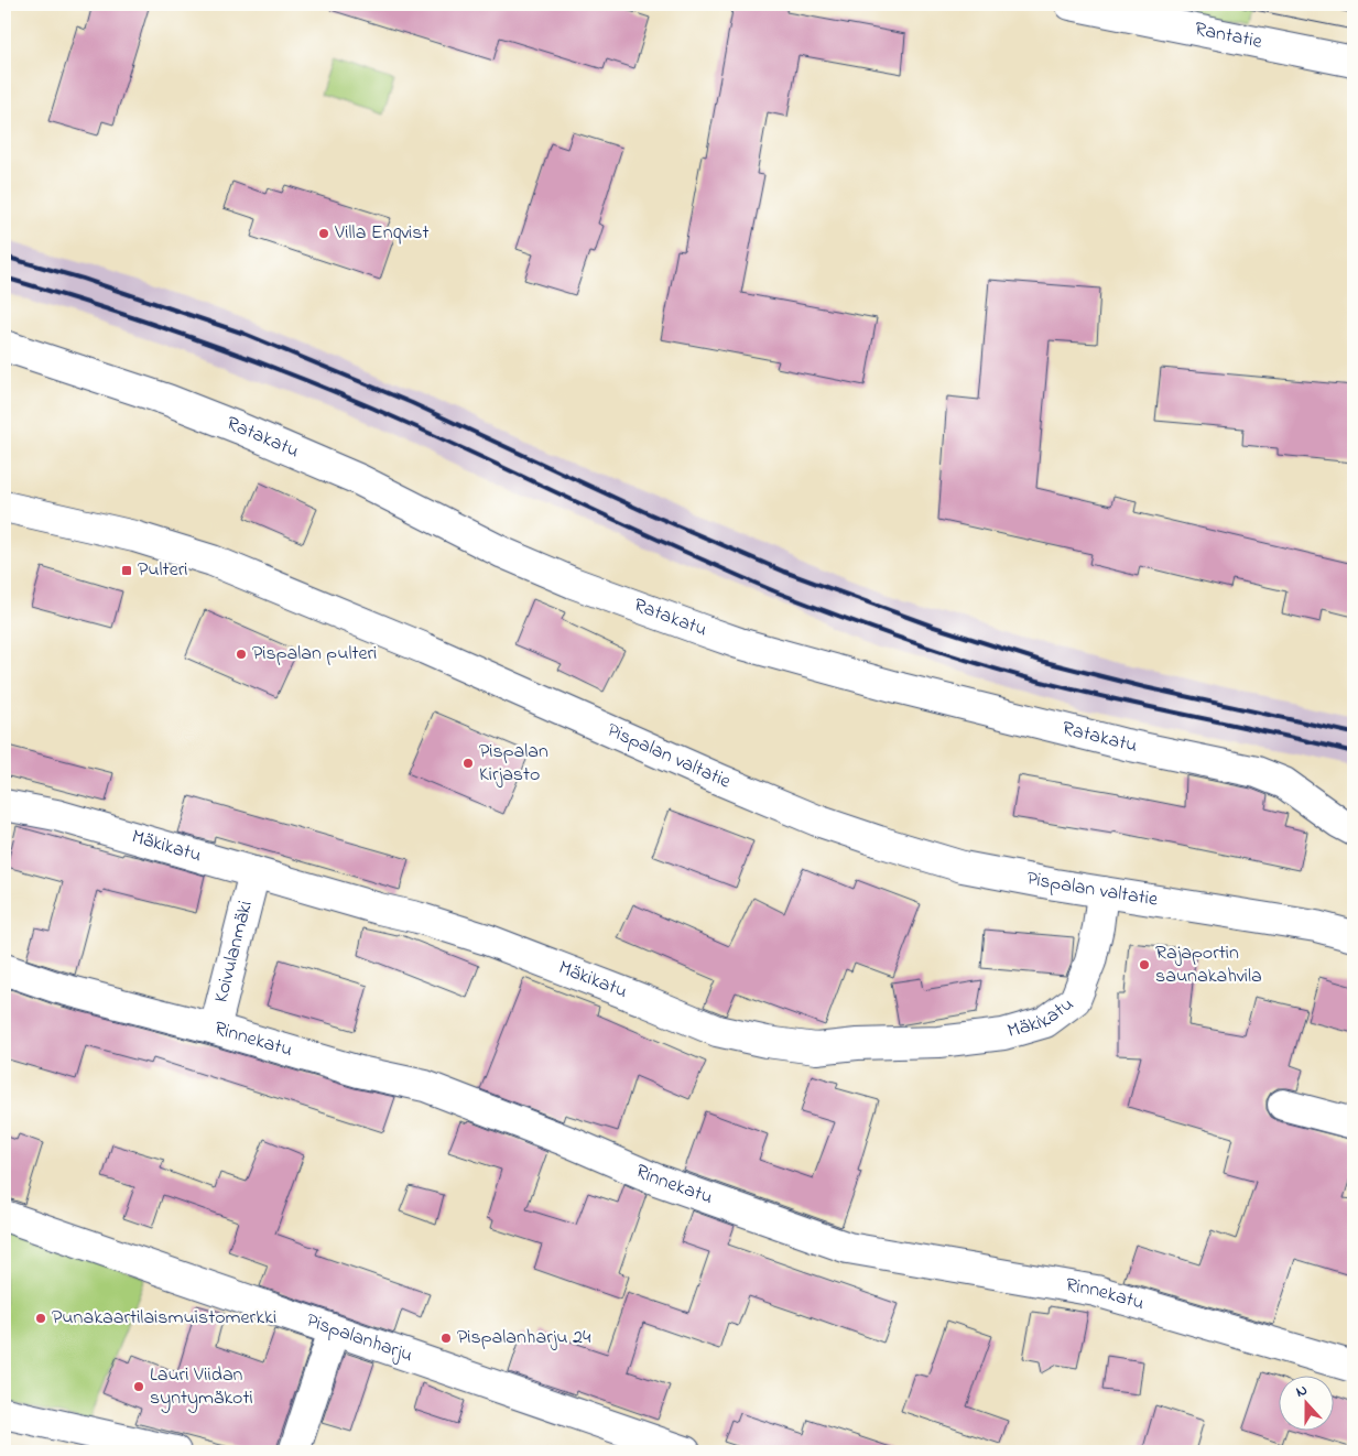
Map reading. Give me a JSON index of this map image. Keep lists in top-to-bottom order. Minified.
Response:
{"streets":{"street":["Rantatie","Ratakatu","Pispalan valtatie","Mäkikatu","Koivulanmäki","Rinnekatu","Pispalanharju"]},"crossings":[["Pispalan valtatie","Mäkikatu"],["Mäkikatu","Koivulanmäki"],["Koivulanmäki","Rinnekatu"]],"places":{"other":["Villa Enqvist","Pispalan pulteri","Pispalan Kirjasto","Rajaportin saunakahvila","Punakaartilaismuistomerkki","Pispalanharju 24","Lauri Viidan syntymäkoti"],"transit":["Pulteri"]},"north":"top"}
